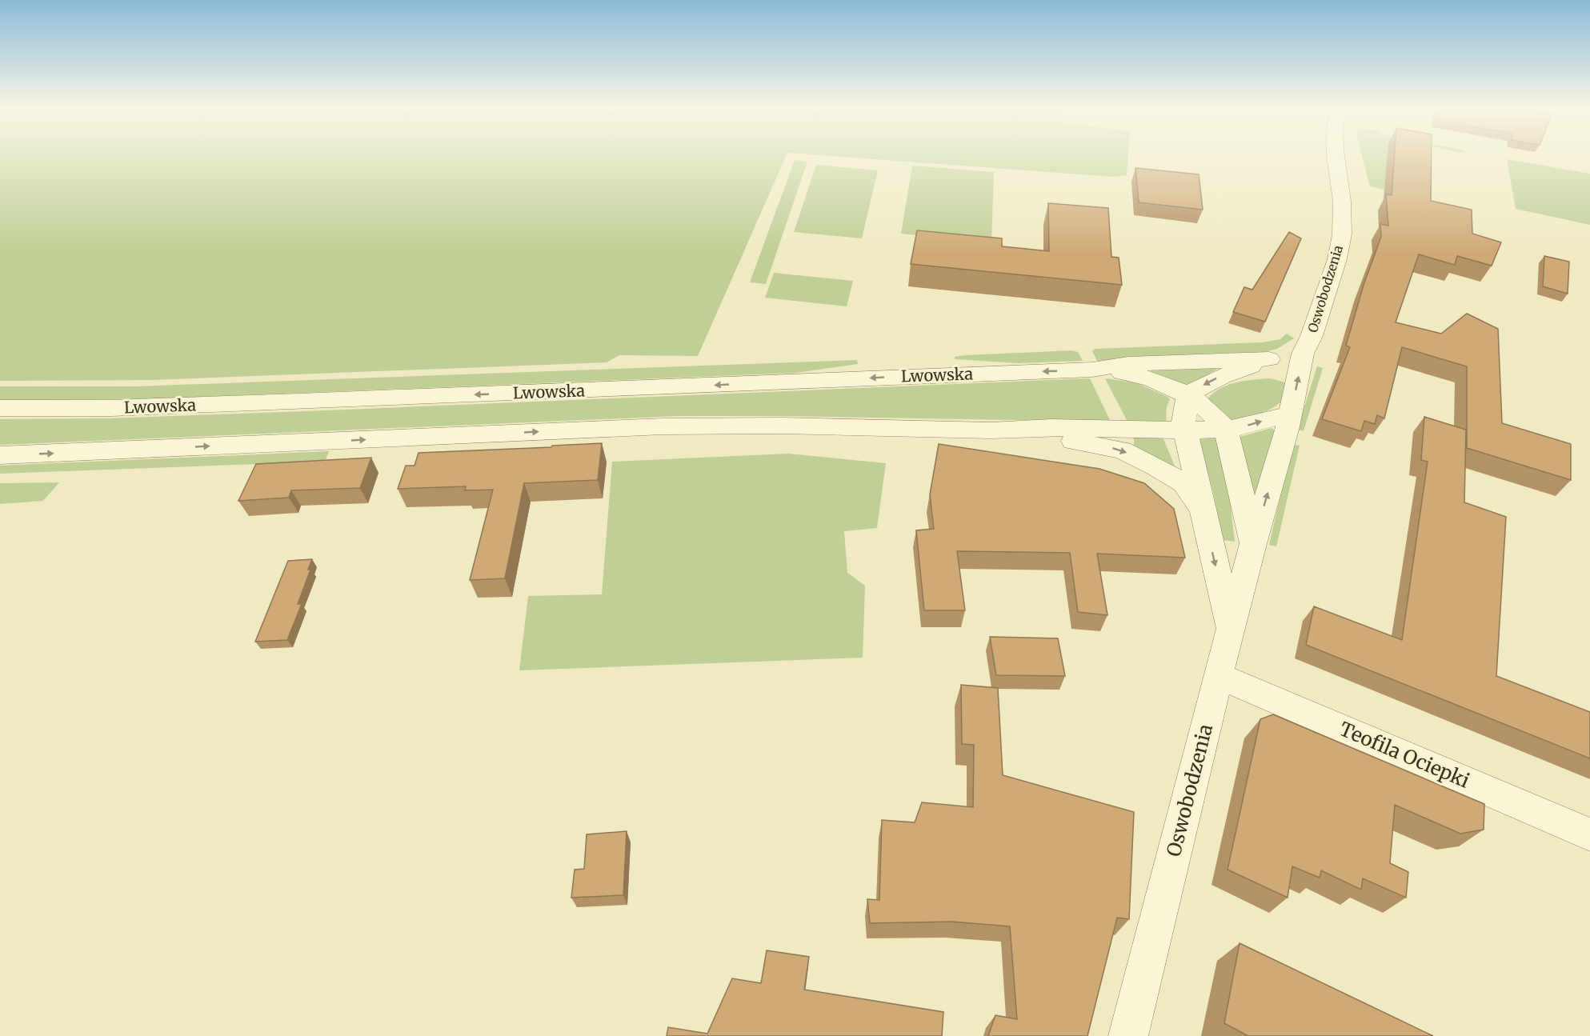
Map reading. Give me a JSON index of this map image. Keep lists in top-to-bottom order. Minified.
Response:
{"streets":{"street":["Oswobodzenia","Lwowska","Teofila Ociepki"]},"crossings":[["Oswobodzenia","Lwowska"],["Oswobodzenia","Teofila Ociepki"]]}
